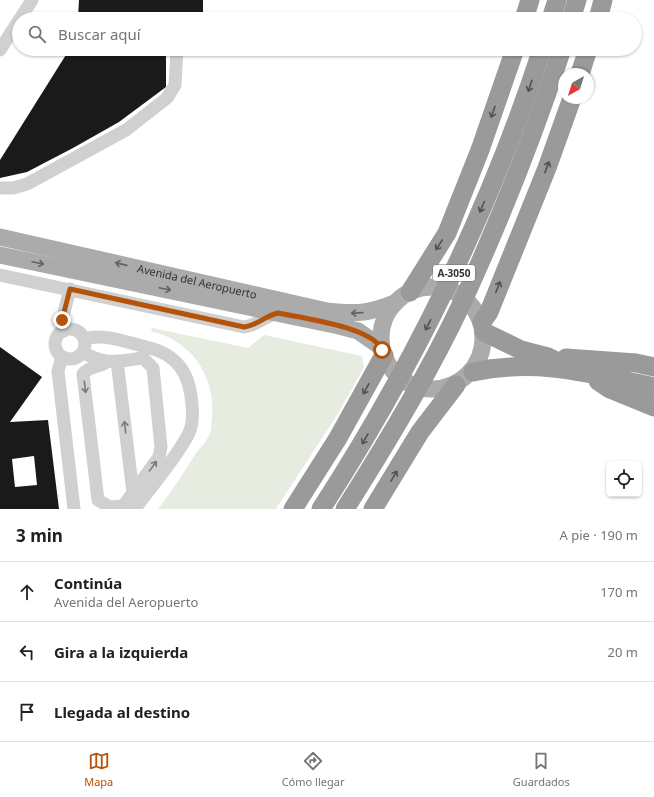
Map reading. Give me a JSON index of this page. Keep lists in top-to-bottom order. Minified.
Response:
{"streets":{"highway":["A-3050"],"main road":["Avenida del Aeropuerto"]},"north":"bottom left","page":{"search":"Buscar aquí","heading":["3 min","A pie · 190 m"],"list":[["Continúa","Avenida del Aeropuerto","170 m"],["Gira a la izquierda","20 m"],"Llegada al destino"],"nav":["Mapa","Cómo llegar","Guardados"]}}
